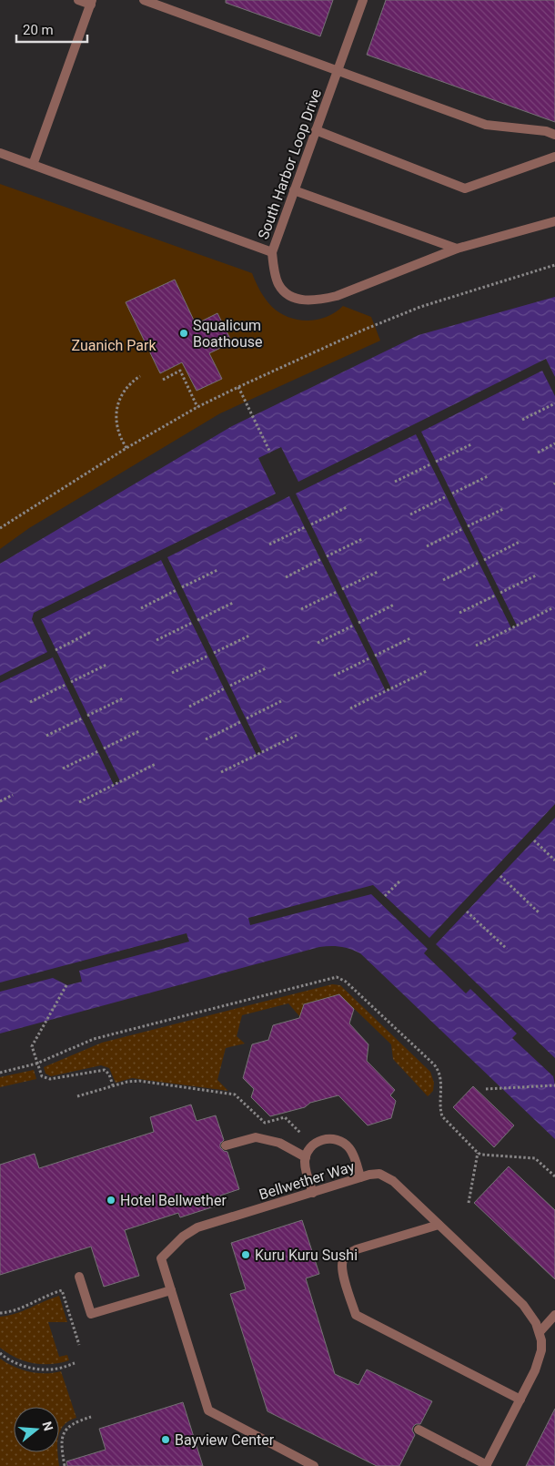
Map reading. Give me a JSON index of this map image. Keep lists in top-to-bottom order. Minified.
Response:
{"streets":{"street":["South Harbor Loop Drive","Bellwether Way"]},"parks":["Zuanich Park"],"places":["Squalicum Boathouse","Hotel Bellwether","Kuru Kuru Sushi","Bayview Center"],"scale_bar":"20 m","north":"right"}
